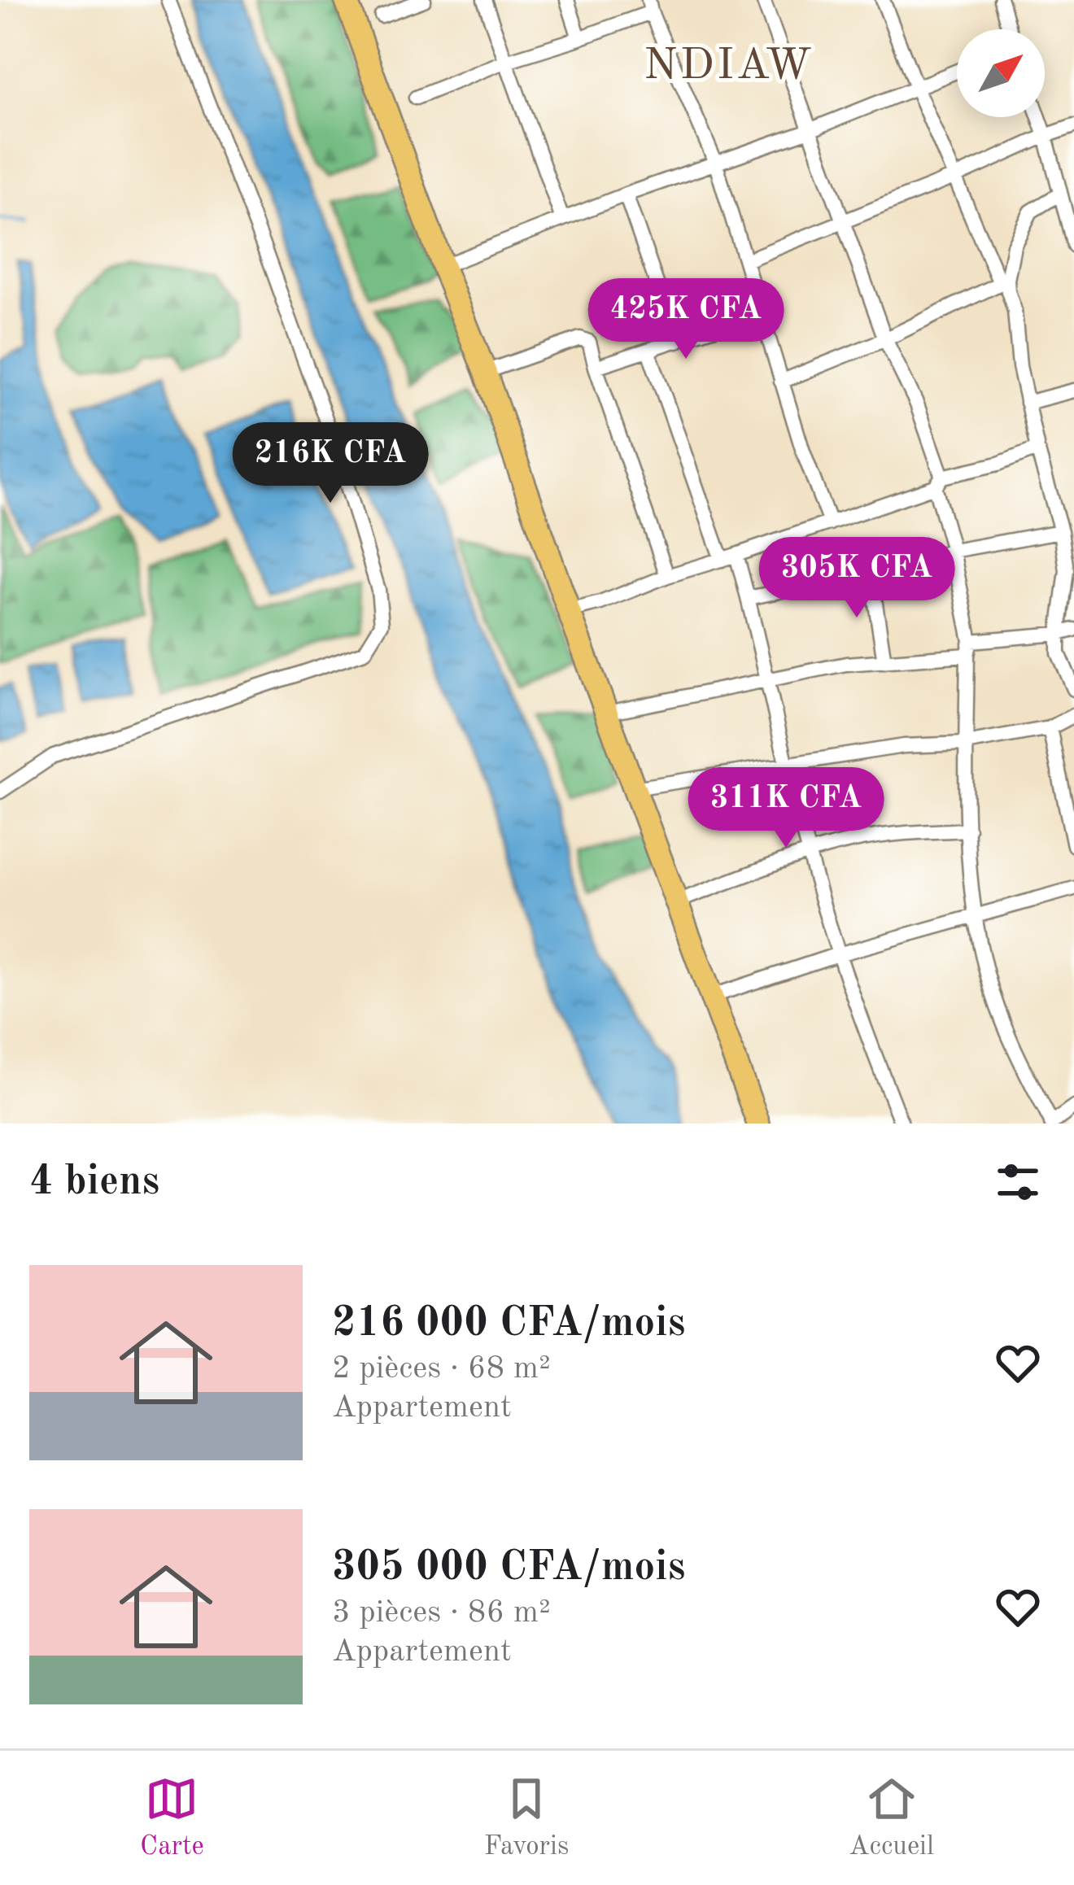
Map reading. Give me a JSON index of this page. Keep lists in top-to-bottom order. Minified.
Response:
{"districts":["NDIAW"],"north":"top right","page":{"price":["425K CFA","216K CFA","305K CFA","311K CFA"],"heading":"4 biens","list":[{"name":"216 000 CFA/mois","note":"2 pièces · 68 m² · Appartement"},{"name":"305 000 CFA/mois","note":"3 pièces · 86 m² · Appartement"}],"tabs":["Carte","Favoris","Accueil"]}}
